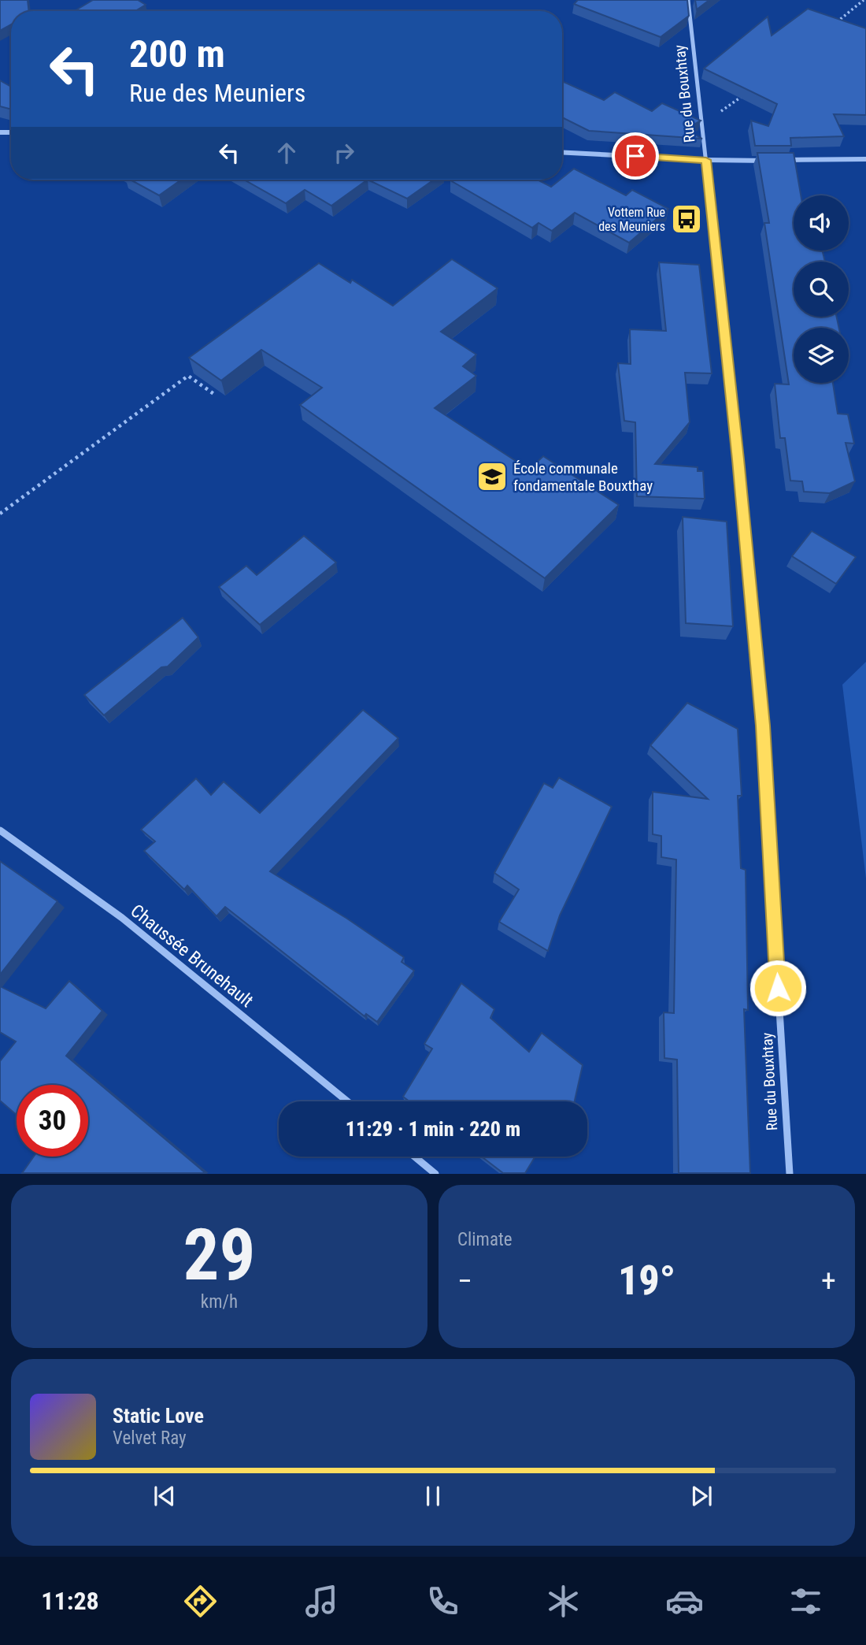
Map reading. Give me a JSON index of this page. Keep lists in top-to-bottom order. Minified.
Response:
{"streets":{"street":["Rue du Bouxhtay","Chaussée Brunehault"]},"places":{"bus stop":["Vottem Rue des Meuniers"],"school or university":["École communale fondamentale Bouxthay"]},"page":{"turn":["200 m","Rue des Meuniers"],"limit":"30","trip":"11:29 · 1 min · 220 m","tile":[["29","km/h"],"Climate"],"heat":["−","19°","+"],"song":["Static Love","Velvet Ray"],"tabs":"11:28"}}
